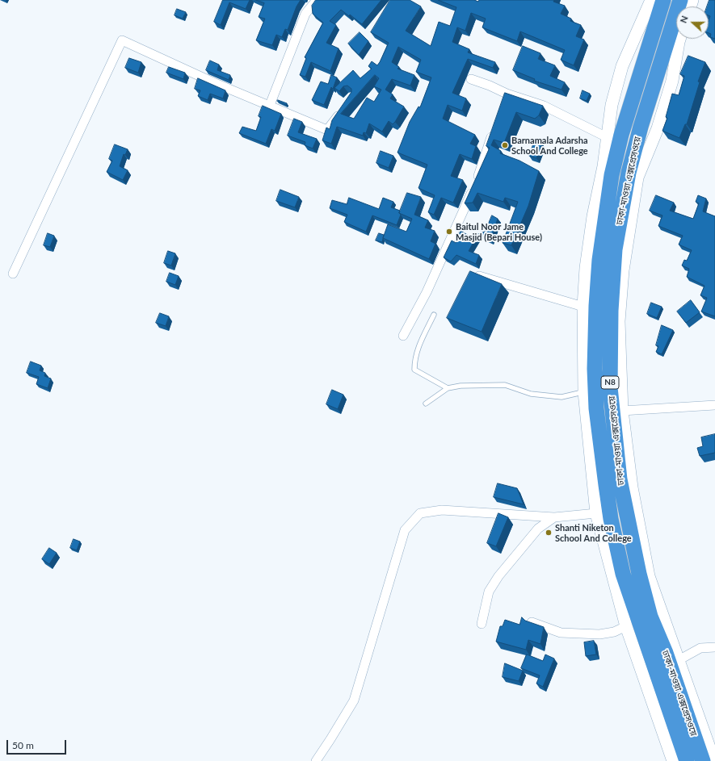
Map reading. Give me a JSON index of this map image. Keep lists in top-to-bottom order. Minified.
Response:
{"streets":{"highway":["ঢাকা-মাওয়া এক্সপ্রেসওয়ে","N8"]},"places":["Barnamala Adarsha School And College","Baitul Noor Jame Masjid (Bepari House)","Shanti Niketon School And College"],"scale_bar":"50 m","north":"left"}
